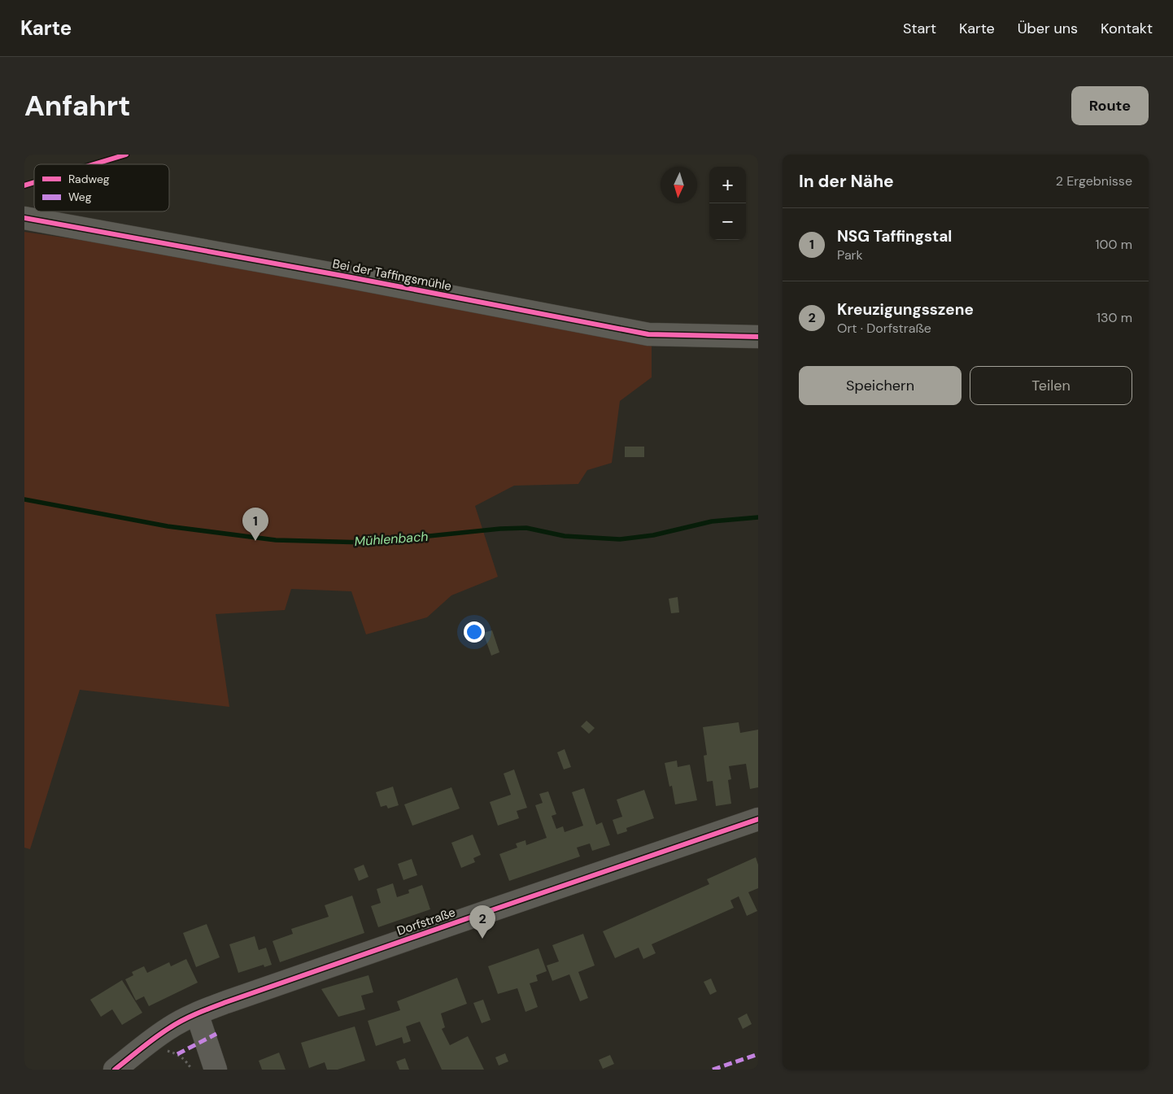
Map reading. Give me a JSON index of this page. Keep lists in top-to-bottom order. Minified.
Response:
{"streets":{"street":["Bei der Taffingsmühle","Dorfstraße"]},"water":["Mühlenbach"],"legend":["Radweg","Weg"],"north":"bottom","page":{"header":"Karte","nav":["Start","Karte","Über uns","Kontakt"],"buttons":["Route",["Speichern","Teilen"]],"title":"Anfahrt","heading":["In der Nähe","2 Ergebnisse"],"map_buttons":["+","−"],"list":[{"mark":"1","name":"NSG Taffingstal","note":"Park","value":"100 m"},{"mark":"2","name":"Kreuzigungsszene","note":"Ort · Dorfstraße","value":"130 m"}],"pins":["1","2"]}}
